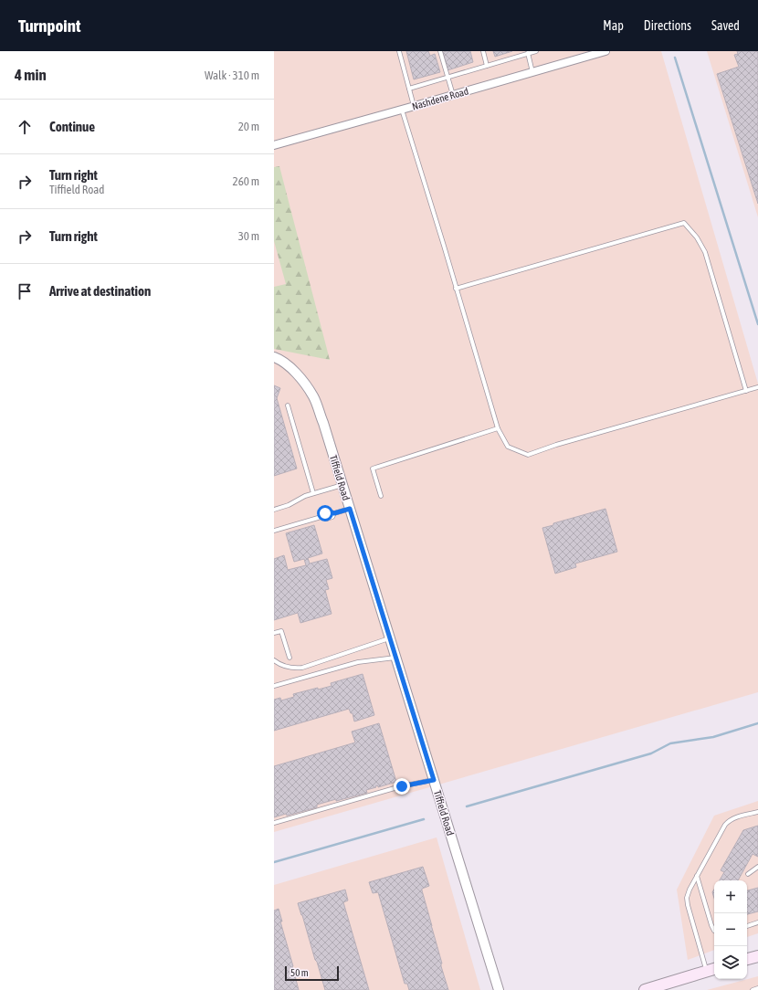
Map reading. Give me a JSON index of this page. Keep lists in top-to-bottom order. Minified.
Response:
{"streets":{"street":["Nashdene Road","Tiffield Road"]},"scale_bar":"50 m","page":{"header":"Turnpoint","nav":["Map","Directions","Saved"],"heading":["4 min","Walk · 310 m"],"list":[["Continue","20 m"],["Turn right","Tiffield Road","260 m"],["Turn right","30 m"],"Arrive at destination"],"map_buttons":["+","−"],"scale":"50 m"}}
